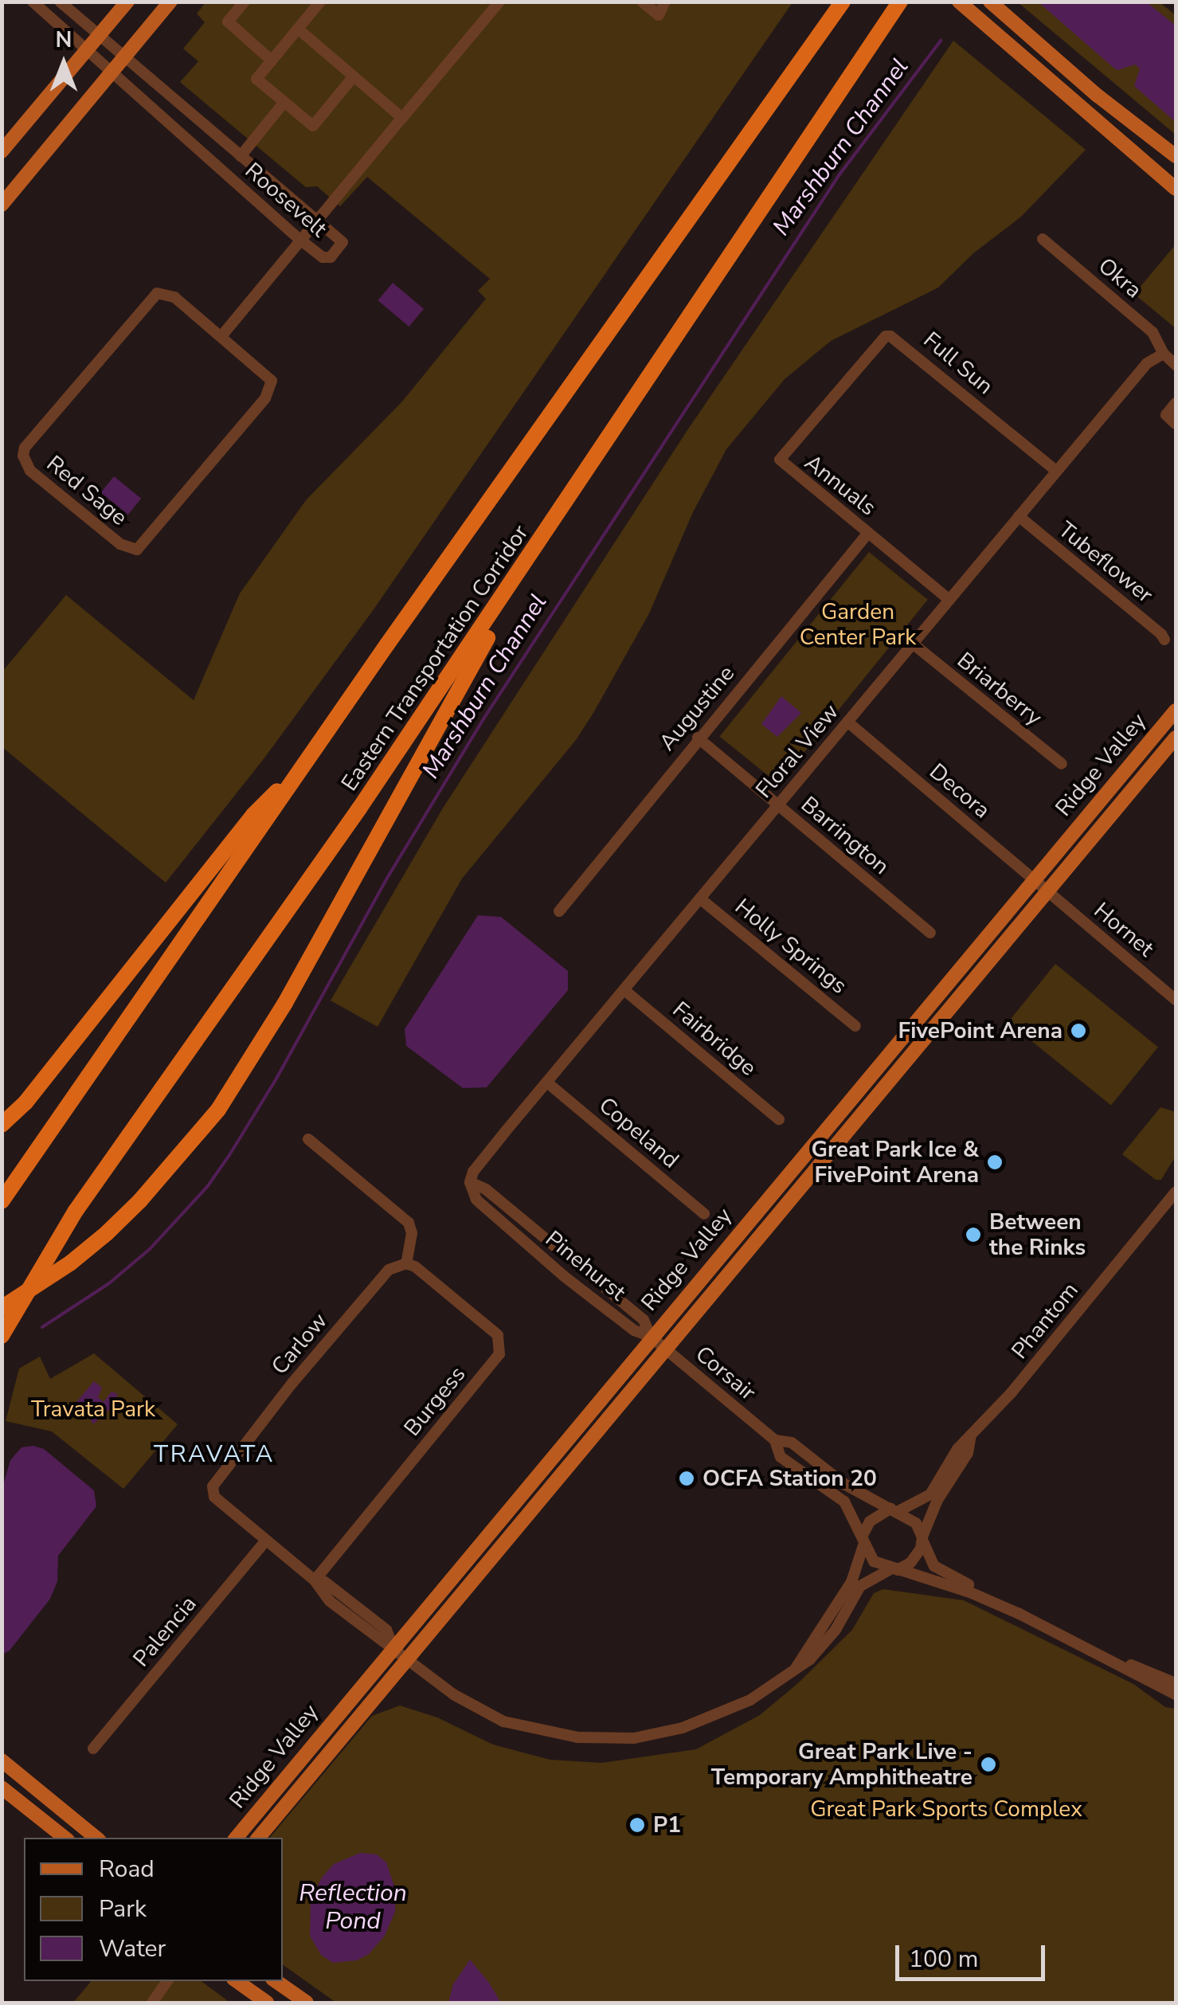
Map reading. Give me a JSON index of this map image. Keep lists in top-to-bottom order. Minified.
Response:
{"streets":{"highway":["Eastern Transportation Corridor"],"main road":["Ridge Valley"],"street":["Roosevelt","Okra","Full Sun","Annuals","Red Sage","Tubeflower","Briarberry","Augustine","Floral View","Decora","Barrington","Hornet","Holly Springs","Fairbridge","Copeland","Pinehurst","Phantom","Carlow","Corsair","Burgess","Palencia"]},"crossings":[["Okra","Floral View"],["Full Sun","Annuals"],["Full Sun","Floral View"],["Annuals","Augustine"],["Annuals","Floral View"],["Tubeflower","Floral View"],["Briarberry","Floral View"],["Augustine","Barrington"],["Floral View","Decora"],["Floral View","Barrington"],["Floral View","Holly Springs"],["Floral View","Fairbridge"],["Floral View","Copeland"],["Floral View","Pinehurst"],["Ridge Valley","Decora"],["Ridge Valley","Hornet"],["Ridge Valley","Pinehurst"],["Ridge Valley","Carlow"],["Ridge Valley","Corsair"],["Decora","Hornet"],["Pinehurst","Corsair"],["Phantom","Corsair"],["Carlow","Burgess"],["Carlow","Palencia"]],"districts":["TRAVATA"],"water":["Marshburn Channel","Reflection Pond"],"parks":["Garden Center Park","Travata Park","Great Park Sports Complex"],"places":["FivePoint Arena","Great Park Ice & FivePoint Arena","Between the Rinks","OCFA Station 20","Great Park Live - Temporary Amphitheatre","P1"],"legend":["Road","Park","Water"],"scale_bar":"100 m","north":"top"}
